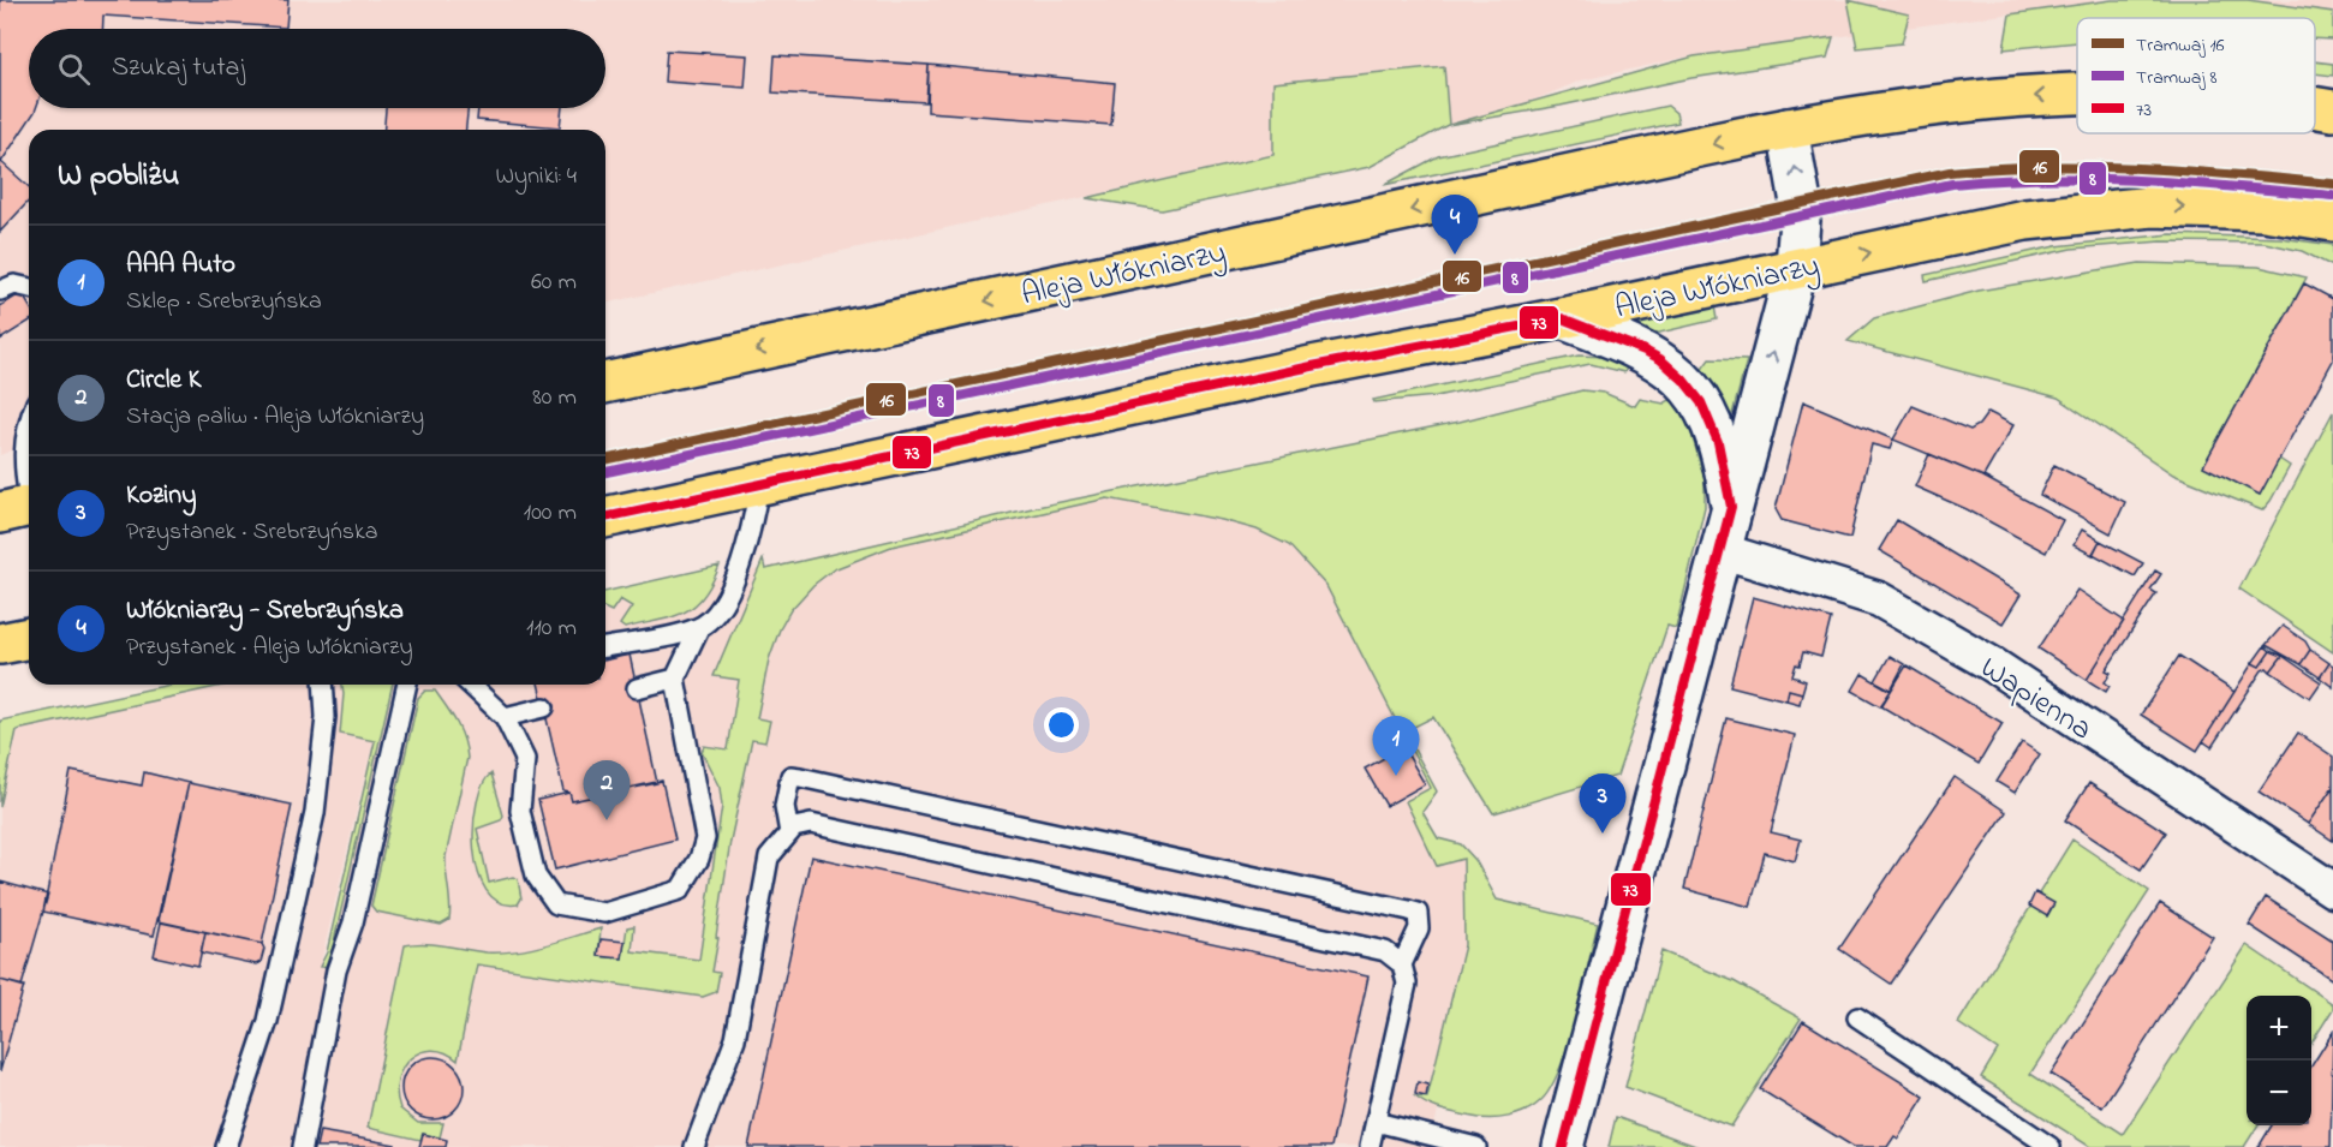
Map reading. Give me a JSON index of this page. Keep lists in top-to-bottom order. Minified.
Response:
{"streets":{"main road":["Aleja Włókniarzy"],"street":["Wapienna"]},"lines":["tram line 16","tram line 8","transit line 73"],"legend":["Tramwaj 16","Tramwaj 8","73"],"page":{"search":"Szukaj tutaj","heading":["W pobliżu","Wyniki: 4"],"pins":["4","1","2","3"],"list":[{"mark":"1","name":"AAA Auto","note":"Sklep · Srebrzyńska","value":"60 m"},{"mark":"2","name":"Circle K","note":"Stacja paliw · Aleja Włókniarzy","value":"80 m"},{"mark":"3","name":"Koziny","note":"Przystanek · Srebrzyńska","value":"100 m"},{"mark":"4","name":"Włókniarzy - Srebrzyńska","note":"Przystanek · Aleja Włókniarzy","value":"110 m"}],"map_buttons":["+","−"]}}
